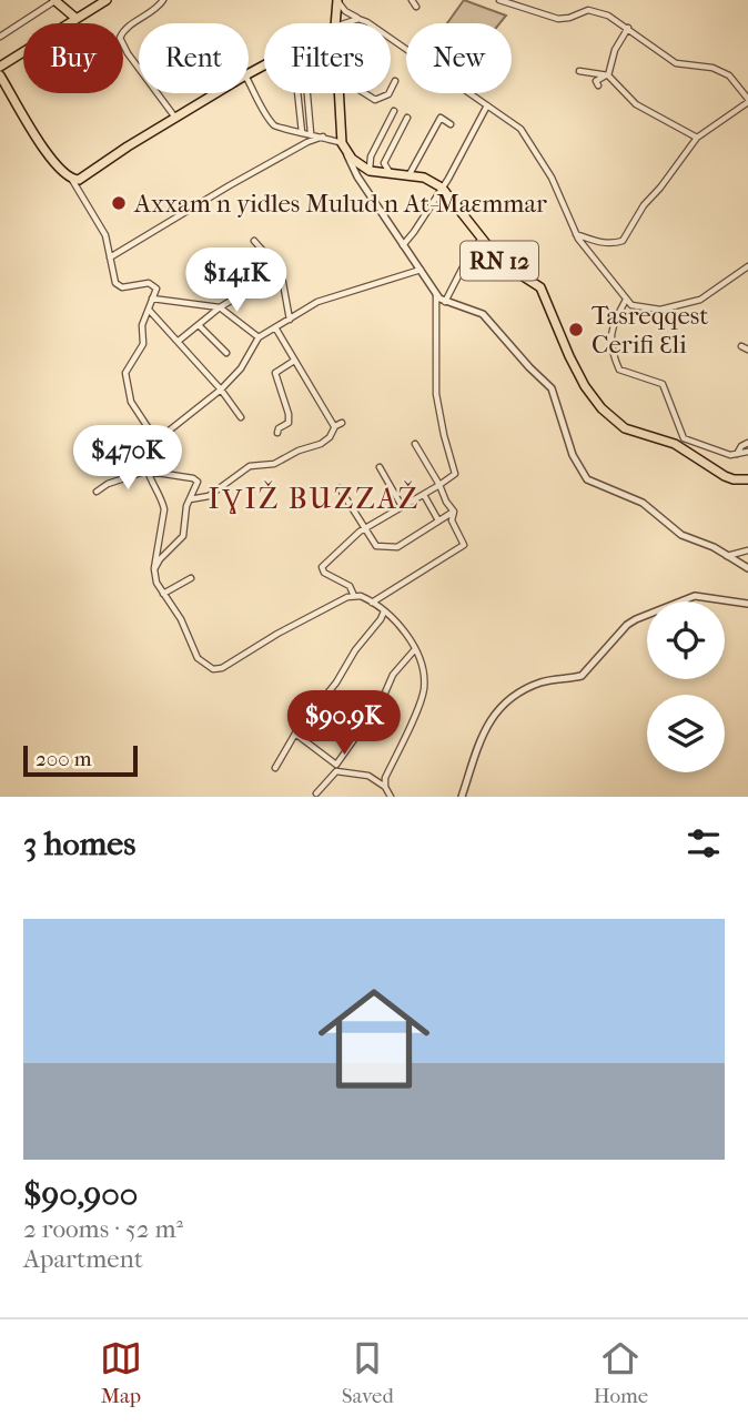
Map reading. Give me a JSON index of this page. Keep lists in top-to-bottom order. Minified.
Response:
{"streets":{"main road":["RN 12"]},"districts":["IƔIŽ BUZZAŽ"],"places":["Axxam n yidles Mulud n At-Maɛmmar","Tasreqqest Cerifi Ɛli"],"scale_bar":"200 m","page":{"chip":["Buy","Rent","Filters","New"],"price":["$141K","$470K","$90.9K"],"scale":"200 m","heading":"3 homes","list":[{"name":"$90,900","note":"2 rooms · 52 m² · Apartment"}],"tabs":["Map","Saved","Home"]}}
